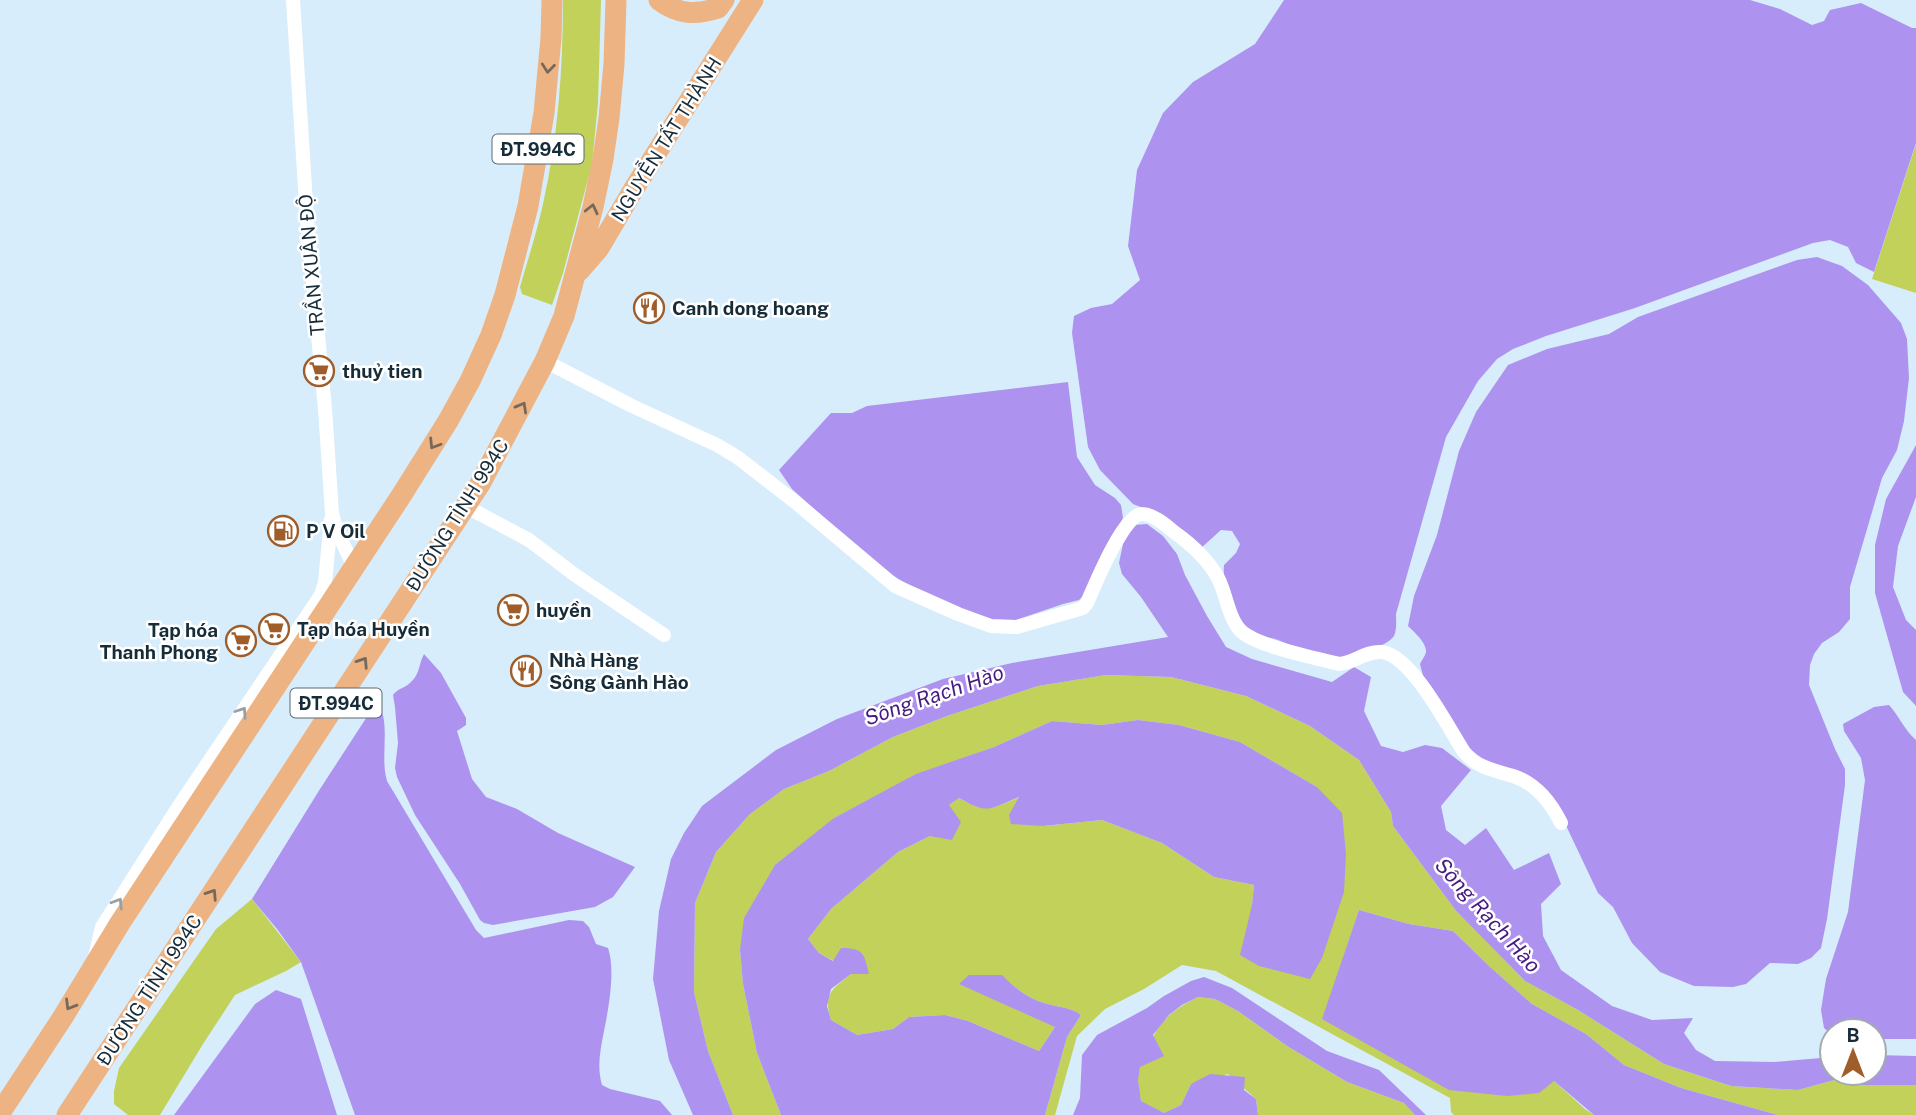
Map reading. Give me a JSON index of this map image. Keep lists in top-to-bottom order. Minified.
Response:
{"streets":{"main road":["NGUYỄN TẤT THÀNH","ĐT.994C","ĐƯỜNG TỈNH 994C"],"street":["TRẦN XUÂN ĐỘ"]},"crossings":[["NGUYỄN TẤT THÀNH","ĐƯỜNG TỈNH 994C"],["ĐT.994C","TRẦN XUÂN ĐỘ"]],"water":["Sông Rạch Hào"],"places":{"restaurant":["Canh dong hoang","Nhà Hàng Sông Gành Hào"],"supermarket":["thuỷ tien","huyền","Tạp hóa Huyền","Tạp hóa Thanh Phong"],"fuel station":["P V Oil"]},"north":"top"}
